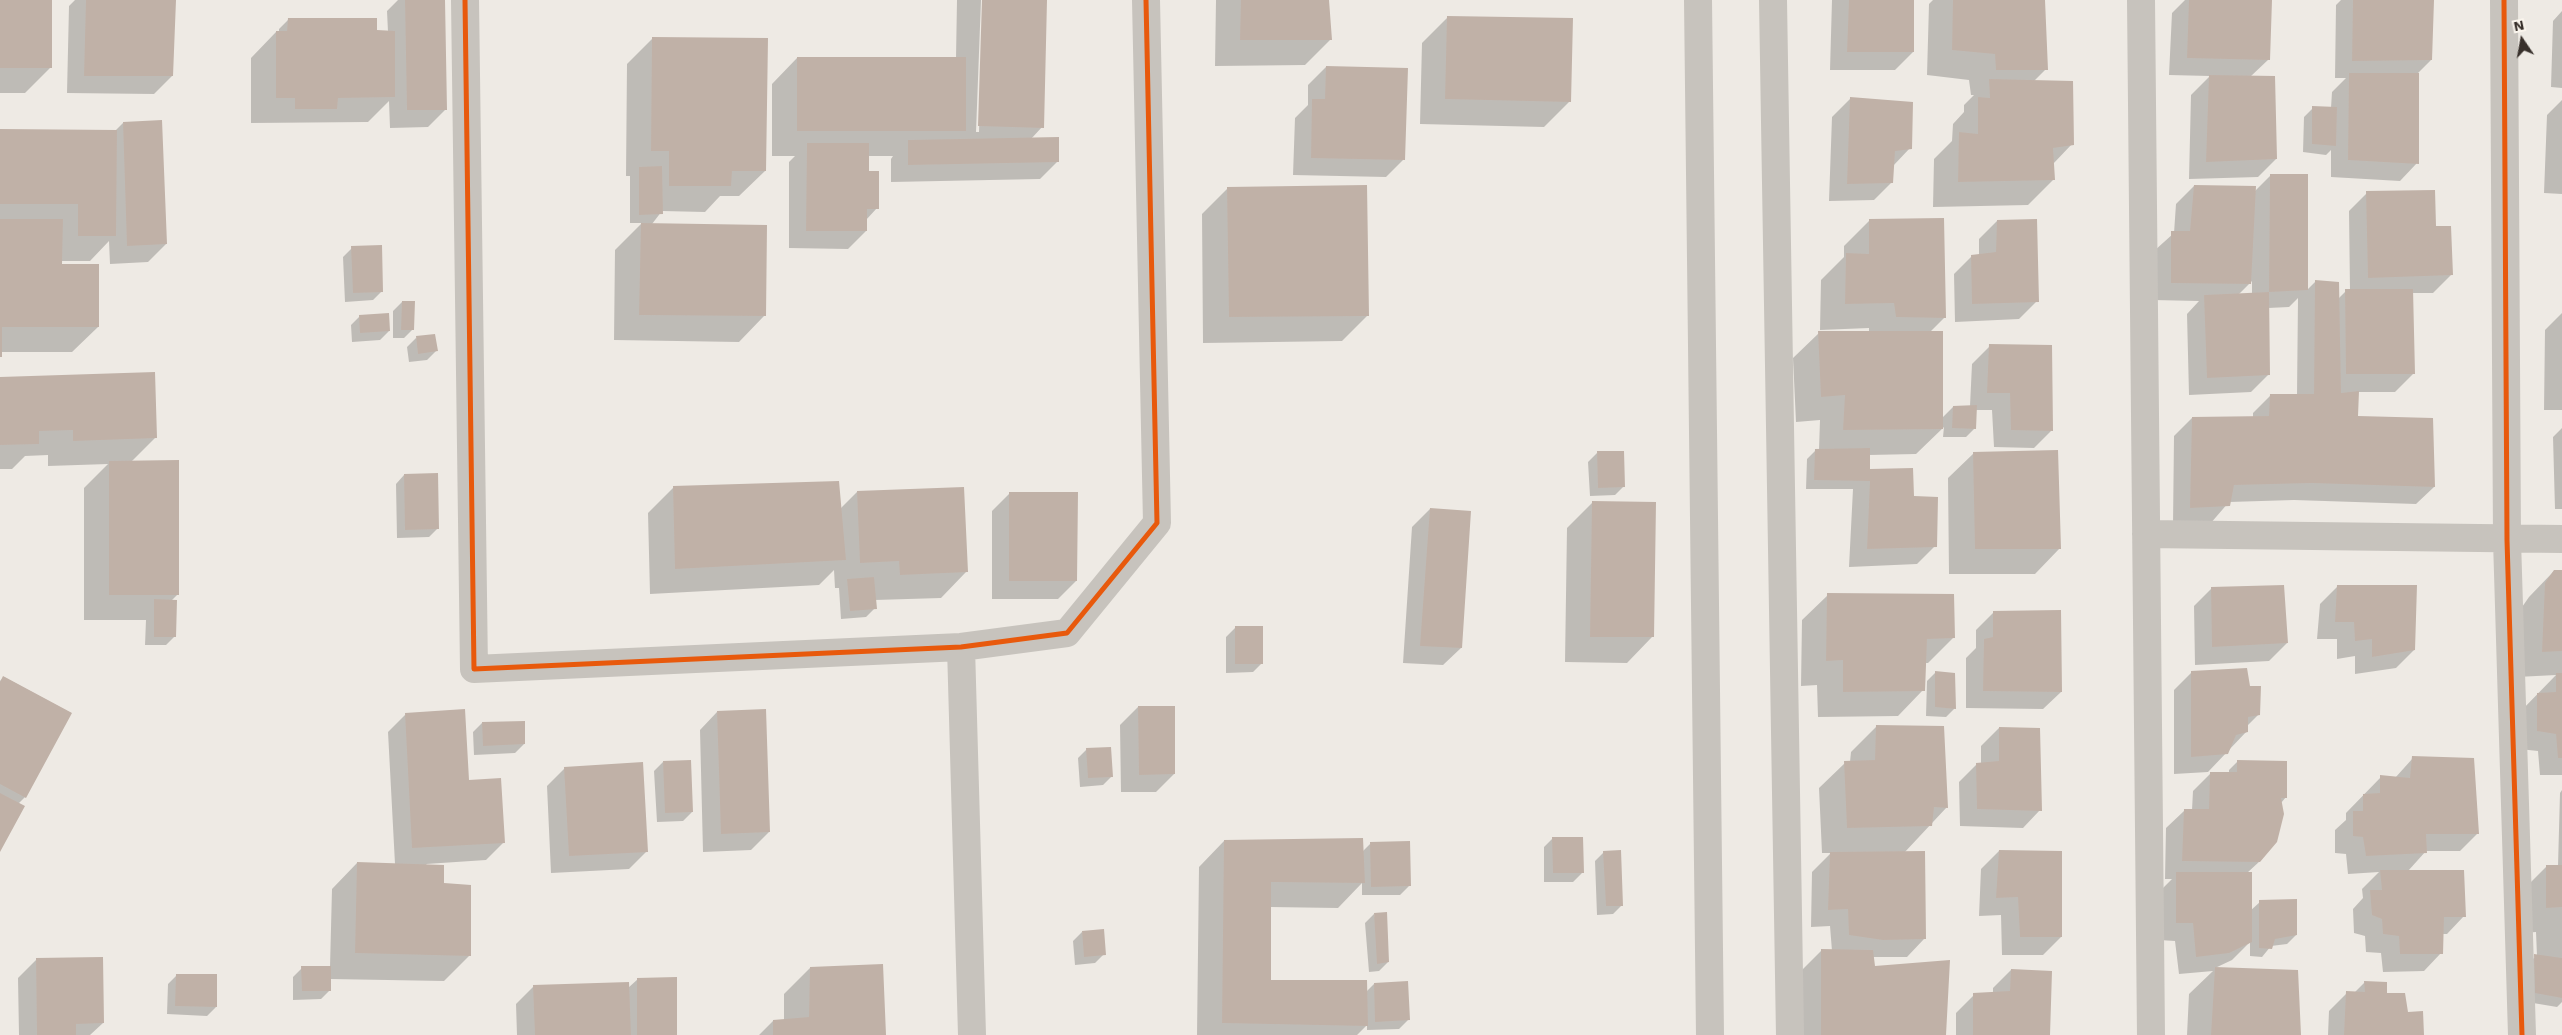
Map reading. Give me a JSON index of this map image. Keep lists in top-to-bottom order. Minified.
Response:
{"north":"top"}
